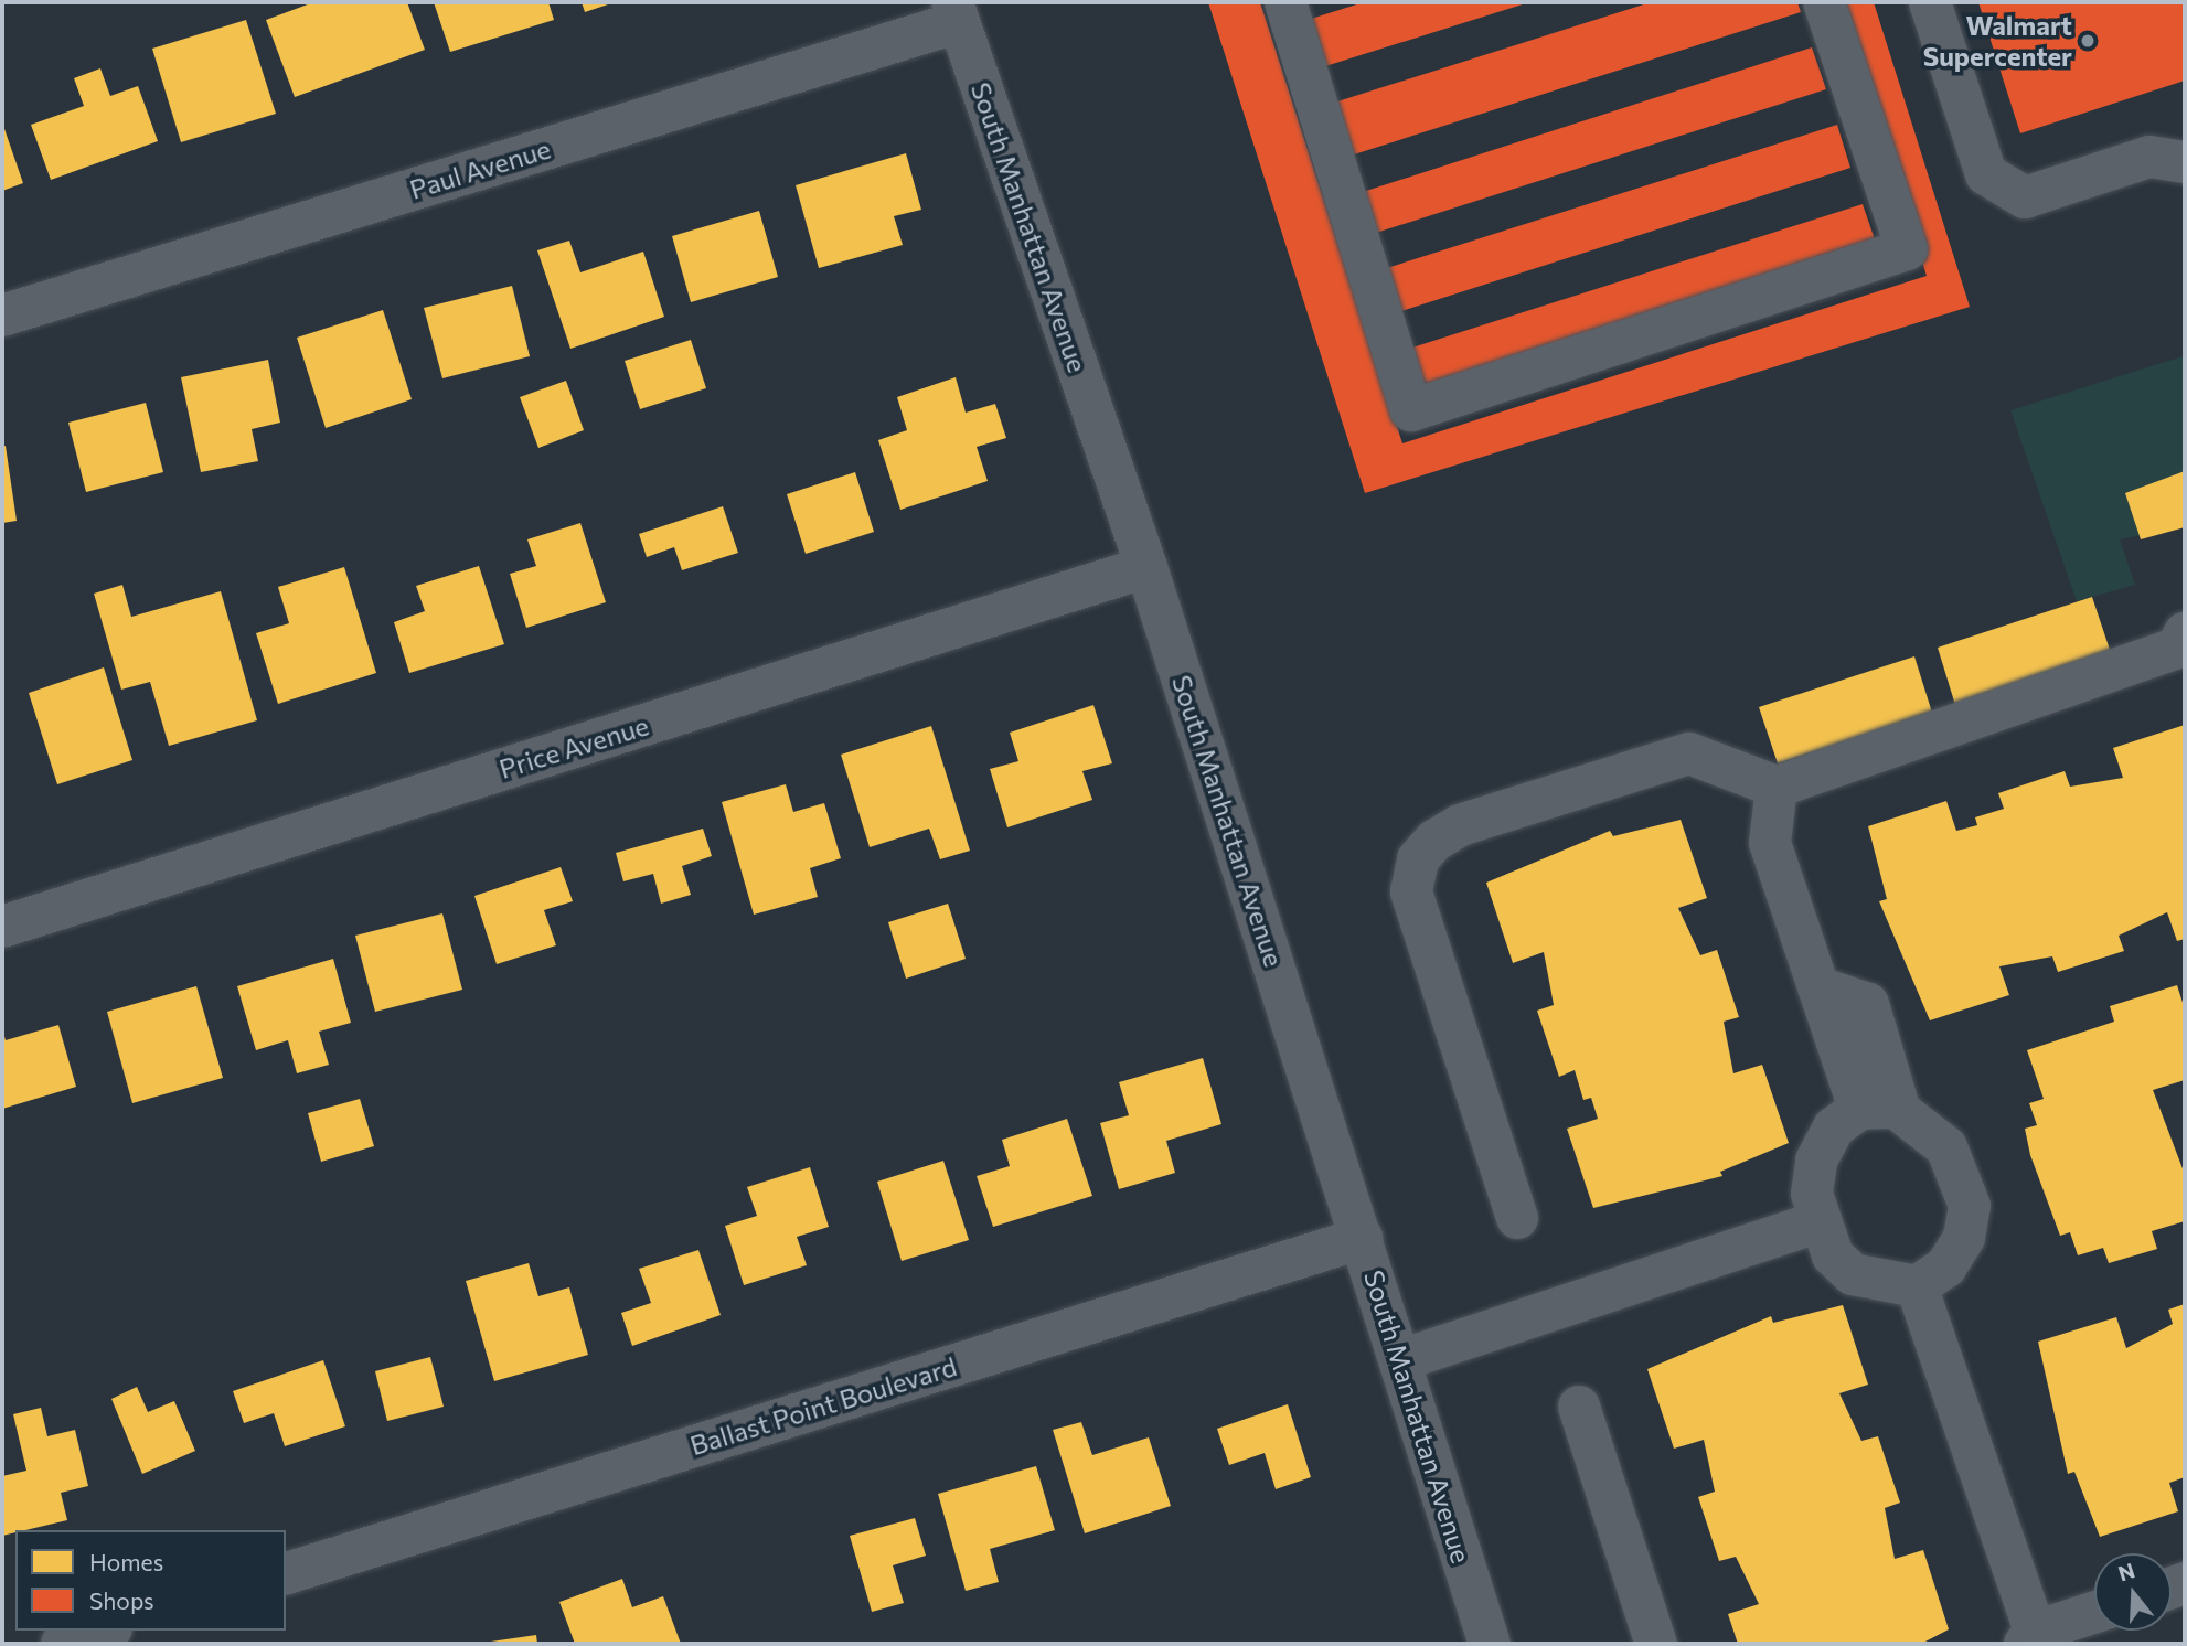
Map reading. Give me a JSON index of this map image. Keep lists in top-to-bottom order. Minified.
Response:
{"streets":{"street":["Paul Avenue","South Manhattan Avenue","Price Avenue","Ballast Point Boulevard"]},"crossings":[["Paul Avenue","South Manhattan Avenue"],["South Manhattan Avenue","Price Avenue"],["South Manhattan Avenue","Ballast Point Boulevard"]],"places":["Walmart Supercenter"],"legend":["Homes","Shops"],"north":"top"}
